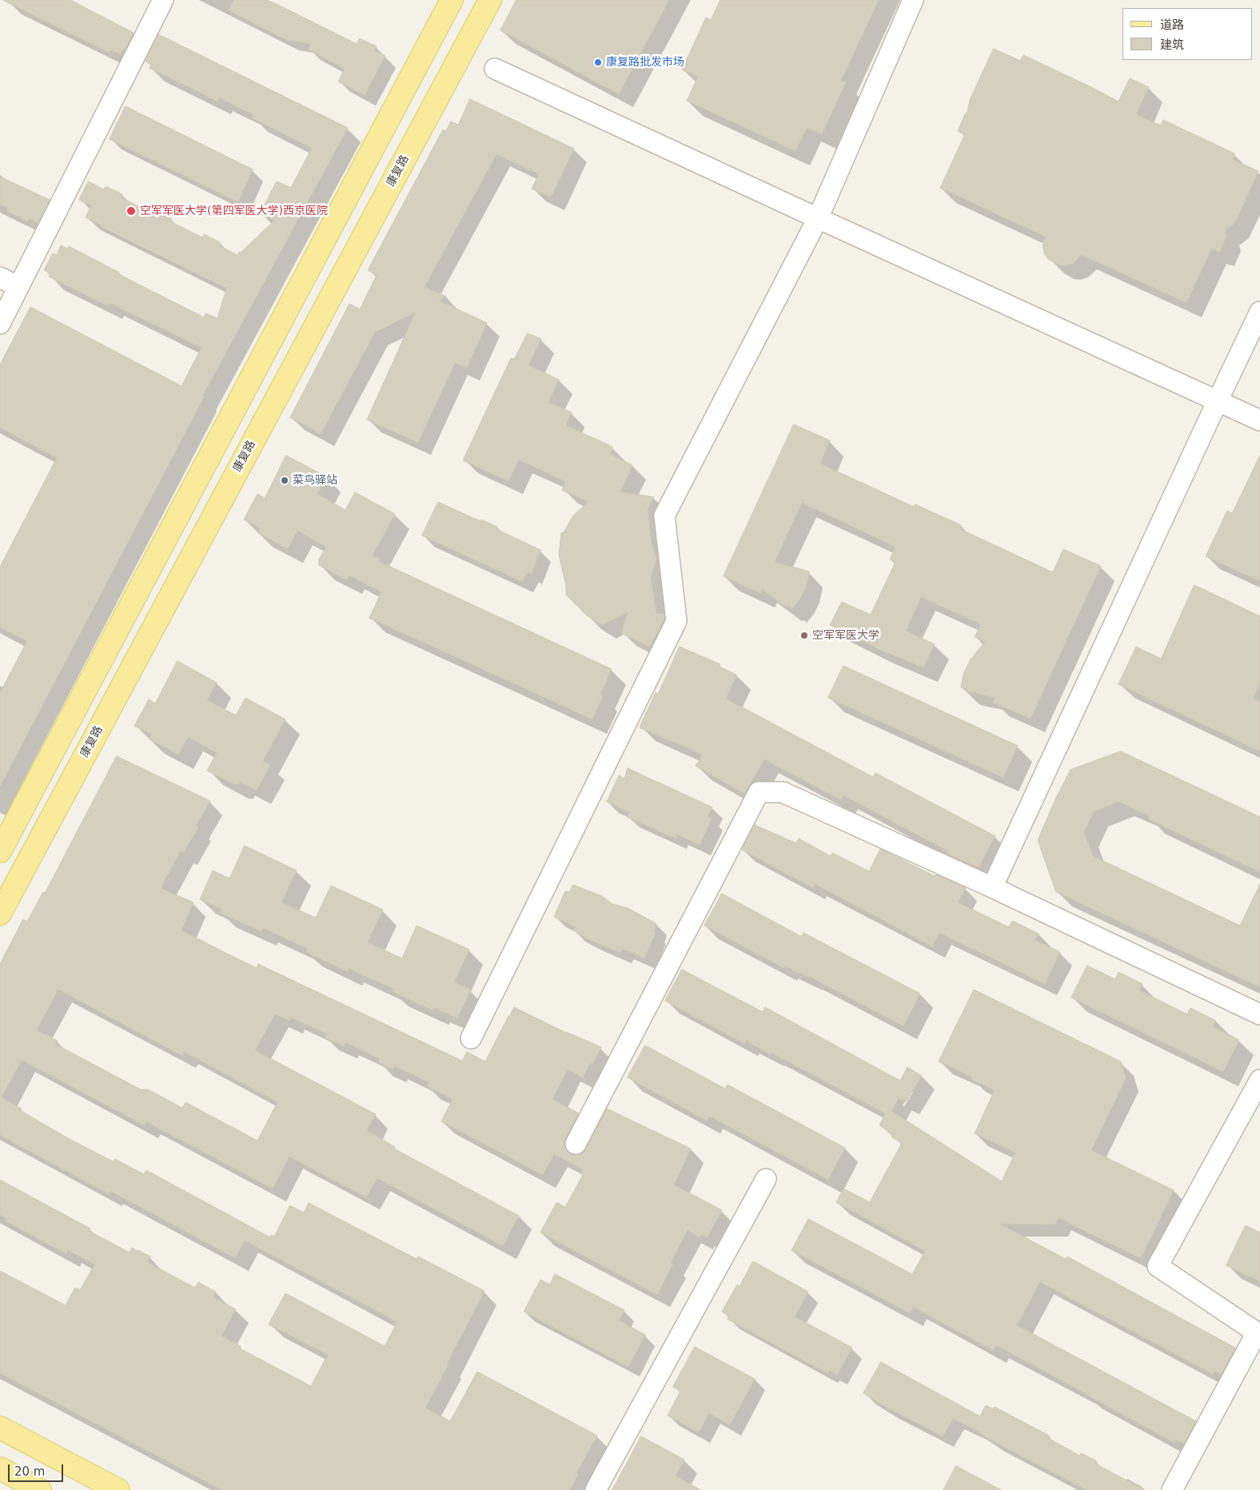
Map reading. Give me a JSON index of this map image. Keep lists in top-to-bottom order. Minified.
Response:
{"streets":{"main road":["康复路"]},"places":["康复路批发市场","空军军医大学(第四军医大学)西京医院","菜鸟驿站","空军军医大学"],"legend":["道路","建筑"],"scale_bar":"20 m"}
